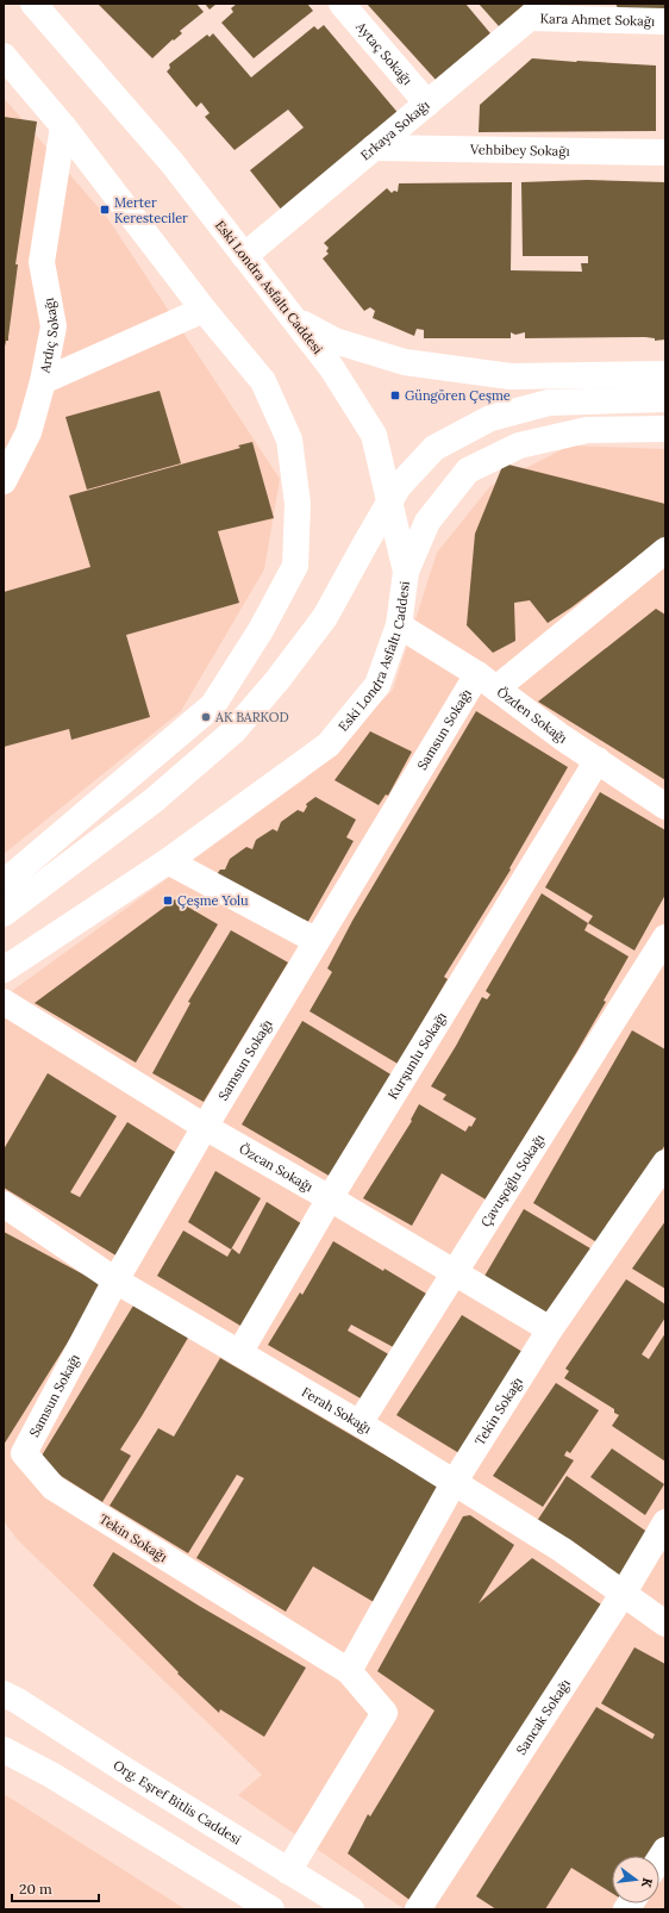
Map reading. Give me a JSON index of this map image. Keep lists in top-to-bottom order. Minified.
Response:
{"streets":{"street":["Kara Ahmet Sokağı","Aytaç Sokağı","Erkaya Sokağı","Vehbibey Sokağı","Eski Londra Asfaltı Caddesi","Ardıç Sokağı","Özden Sokağı","Samsun Sokağı","Kurşunlu Sokağı","Özcan Sokağı","Çavuşoğlu Sokağı","Ferah Sokağı","Tekin Sokağı","Sancak Sokağı","Org. Eşref Bitlis Caddesi"]},"crossings":[["Kara Ahmet Sokağı","Erkaya Sokağı"],["Aytaç Sokağı","Erkaya Sokağı"],["Erkaya Sokağı","Vehbibey Sokağı"],["Erkaya Sokağı","Eski Londra Asfaltı Caddesi"],["Eski Londra Asfaltı Caddesi","Özden Sokağı"],["Özden Sokağı","Samsun Sokağı"],["Özden Sokağı","Kurşunlu Sokağı"],["Samsun Sokağı","Özcan Sokağı"],["Samsun Sokağı","Ferah Sokağı"],["Samsun Sokağı","Tekin Sokağı"],["Kurşunlu Sokağı","Özcan Sokağı"],["Kurşunlu Sokağı","Ferah Sokağı"],["Özcan Sokağı","Çavuşoğlu Sokağı"],["Özcan Sokağı","Tekin Sokağı"],["Çavuşoğlu Sokağı","Ferah Sokağı"],["Ferah Sokağı","Tekin Sokağı"],["Ferah Sokağı","Sancak Sokağı"],["Tekin Sokağı","Org. Eşref Bitlis Caddesi"]],"places":{"transit":["Merter Keresteciler","Güngören Çeşme","Çeşme Yolu"],"other":["AK BARKOD"]},"scale_bar":"20 m","north":"right"}
